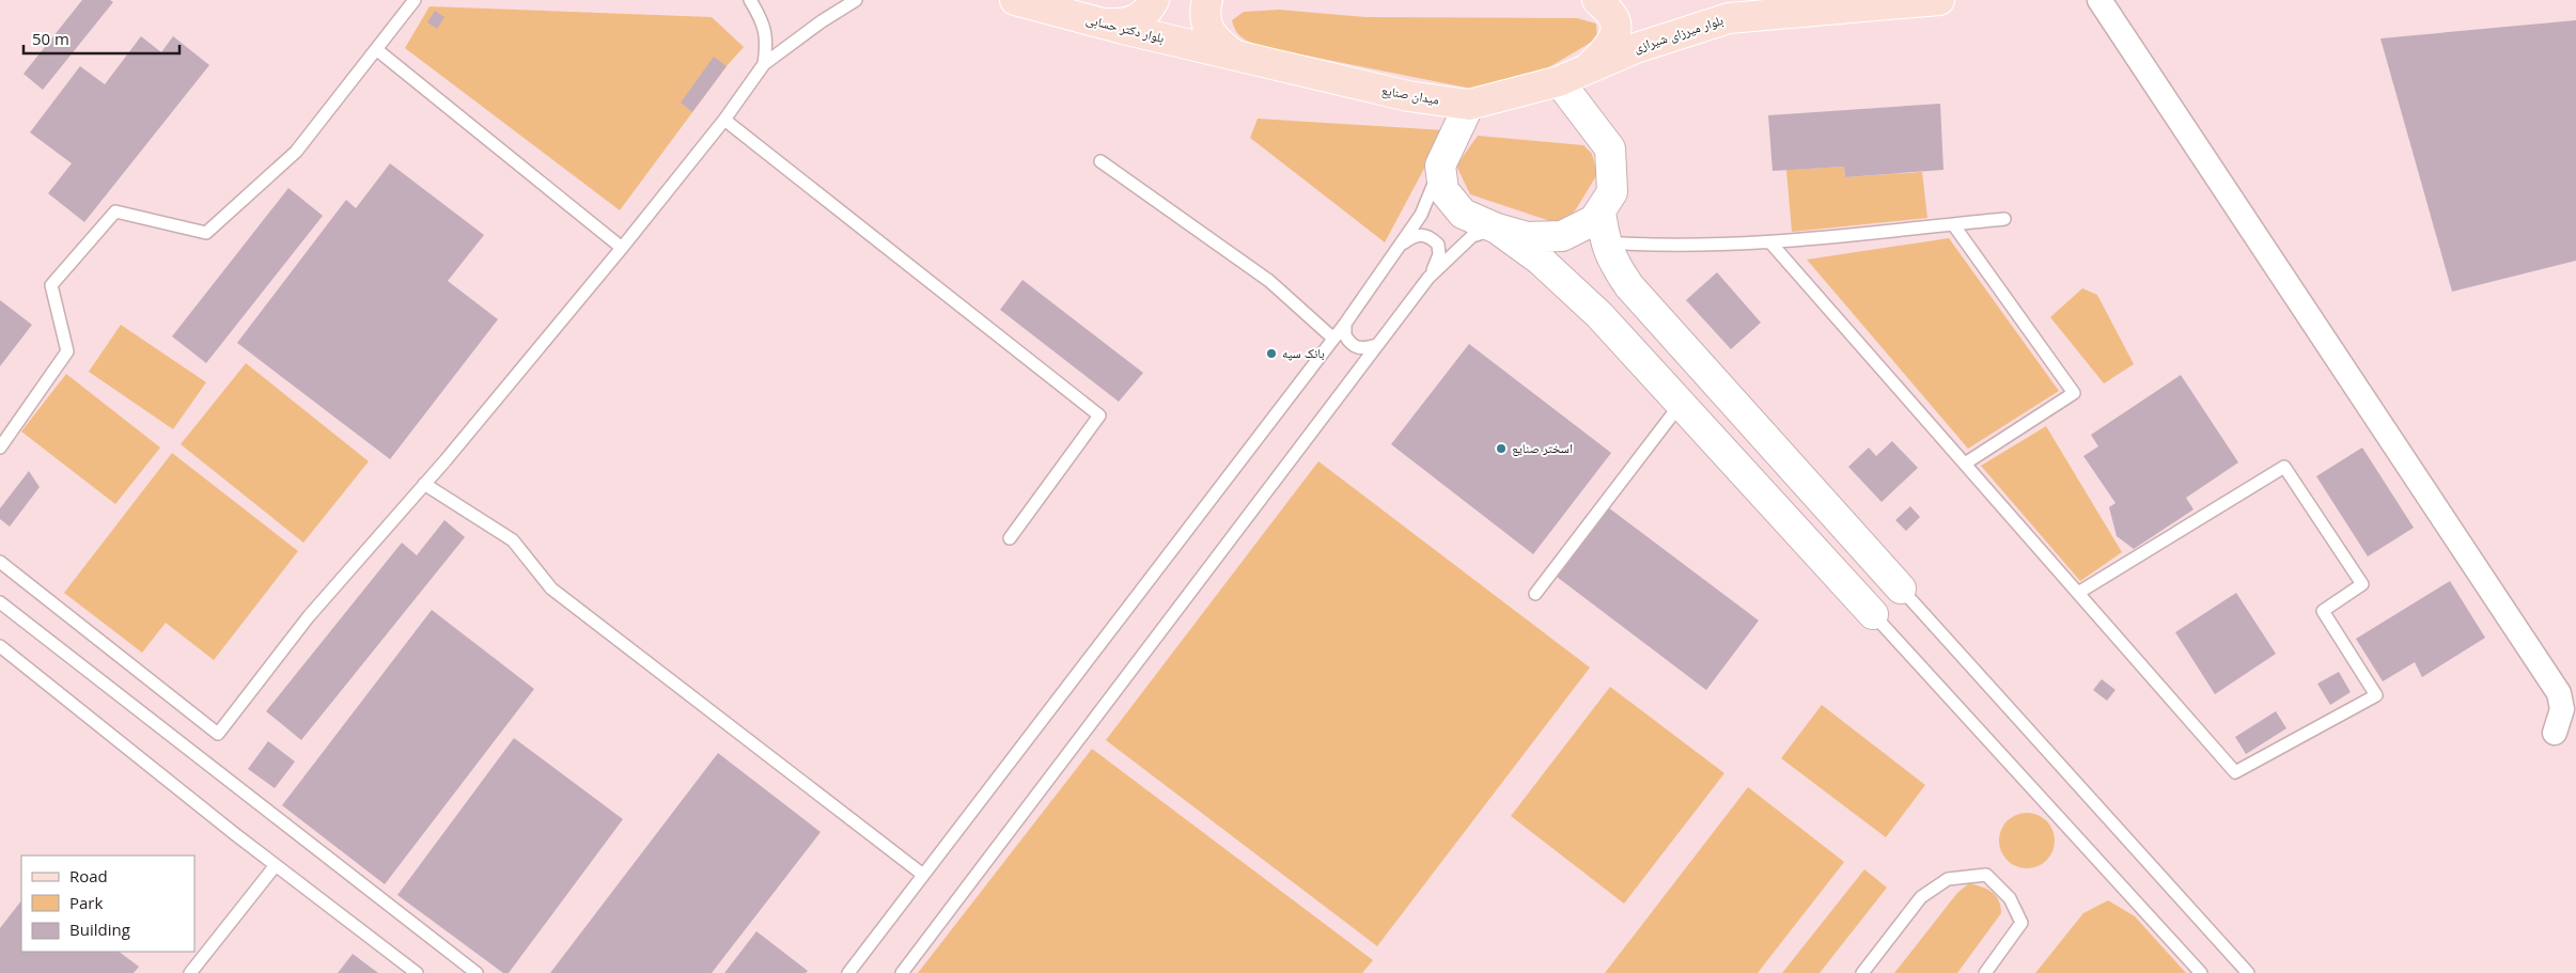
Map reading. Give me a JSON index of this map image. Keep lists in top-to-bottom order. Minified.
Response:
{"streets":{"main road":["بلوار دکتر حسابی","بلوار میرزای شیرازی","میدان صنایع"]},"crossings":[["بلوار دکتر حسابی","میدان صنایع"],["بلوار میرزای شیرازی","میدان صنایع"]],"places":["بانک سپه","اسختر صنایع"],"legend":["Road","Park","Building"],"scale_bar":"50 m"}
